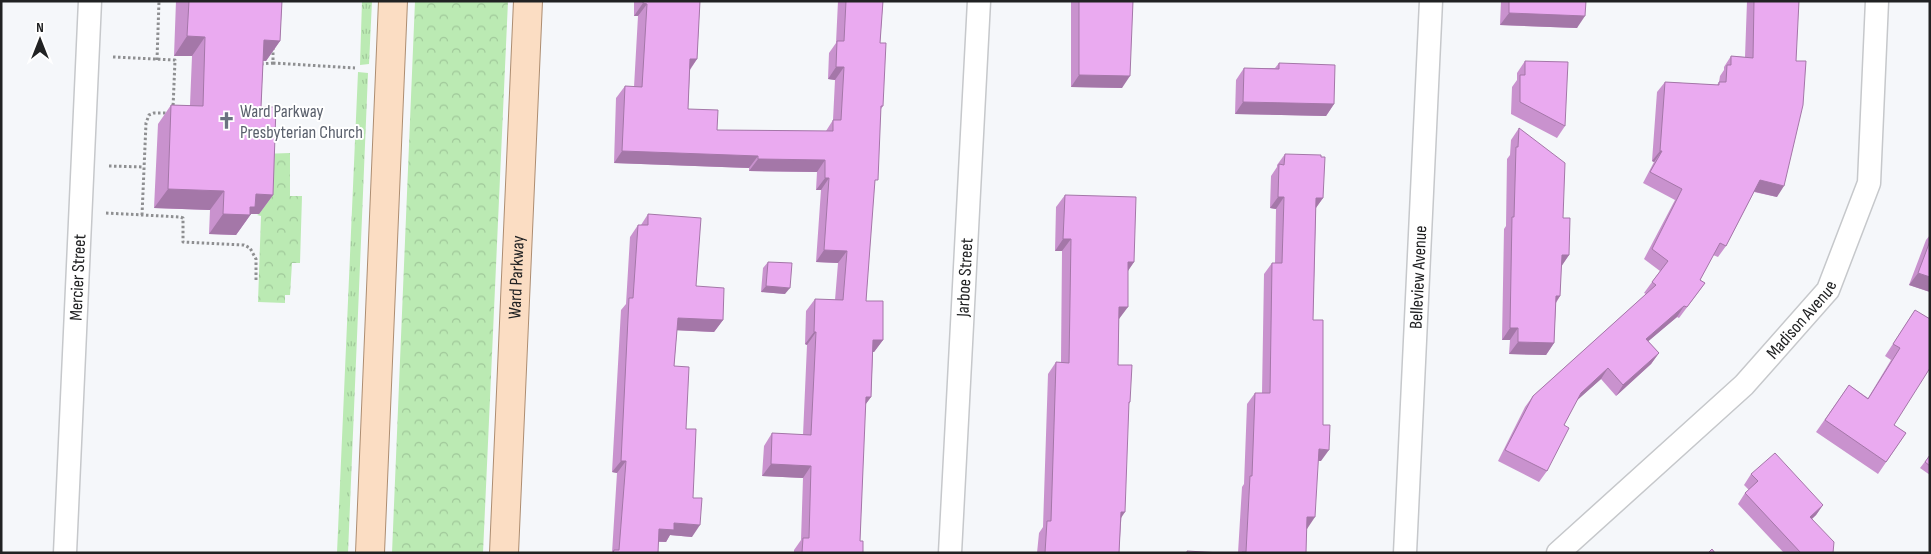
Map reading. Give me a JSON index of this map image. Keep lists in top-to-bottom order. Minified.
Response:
{"streets":{"main road":["Ward Parkway"],"street":["Mercier Street","Jarboe Street","Belleview Avenue","Madison Avenue"]},"places":{"church":["Ward Parkway Presbyterian Church"]},"north":"top"}
